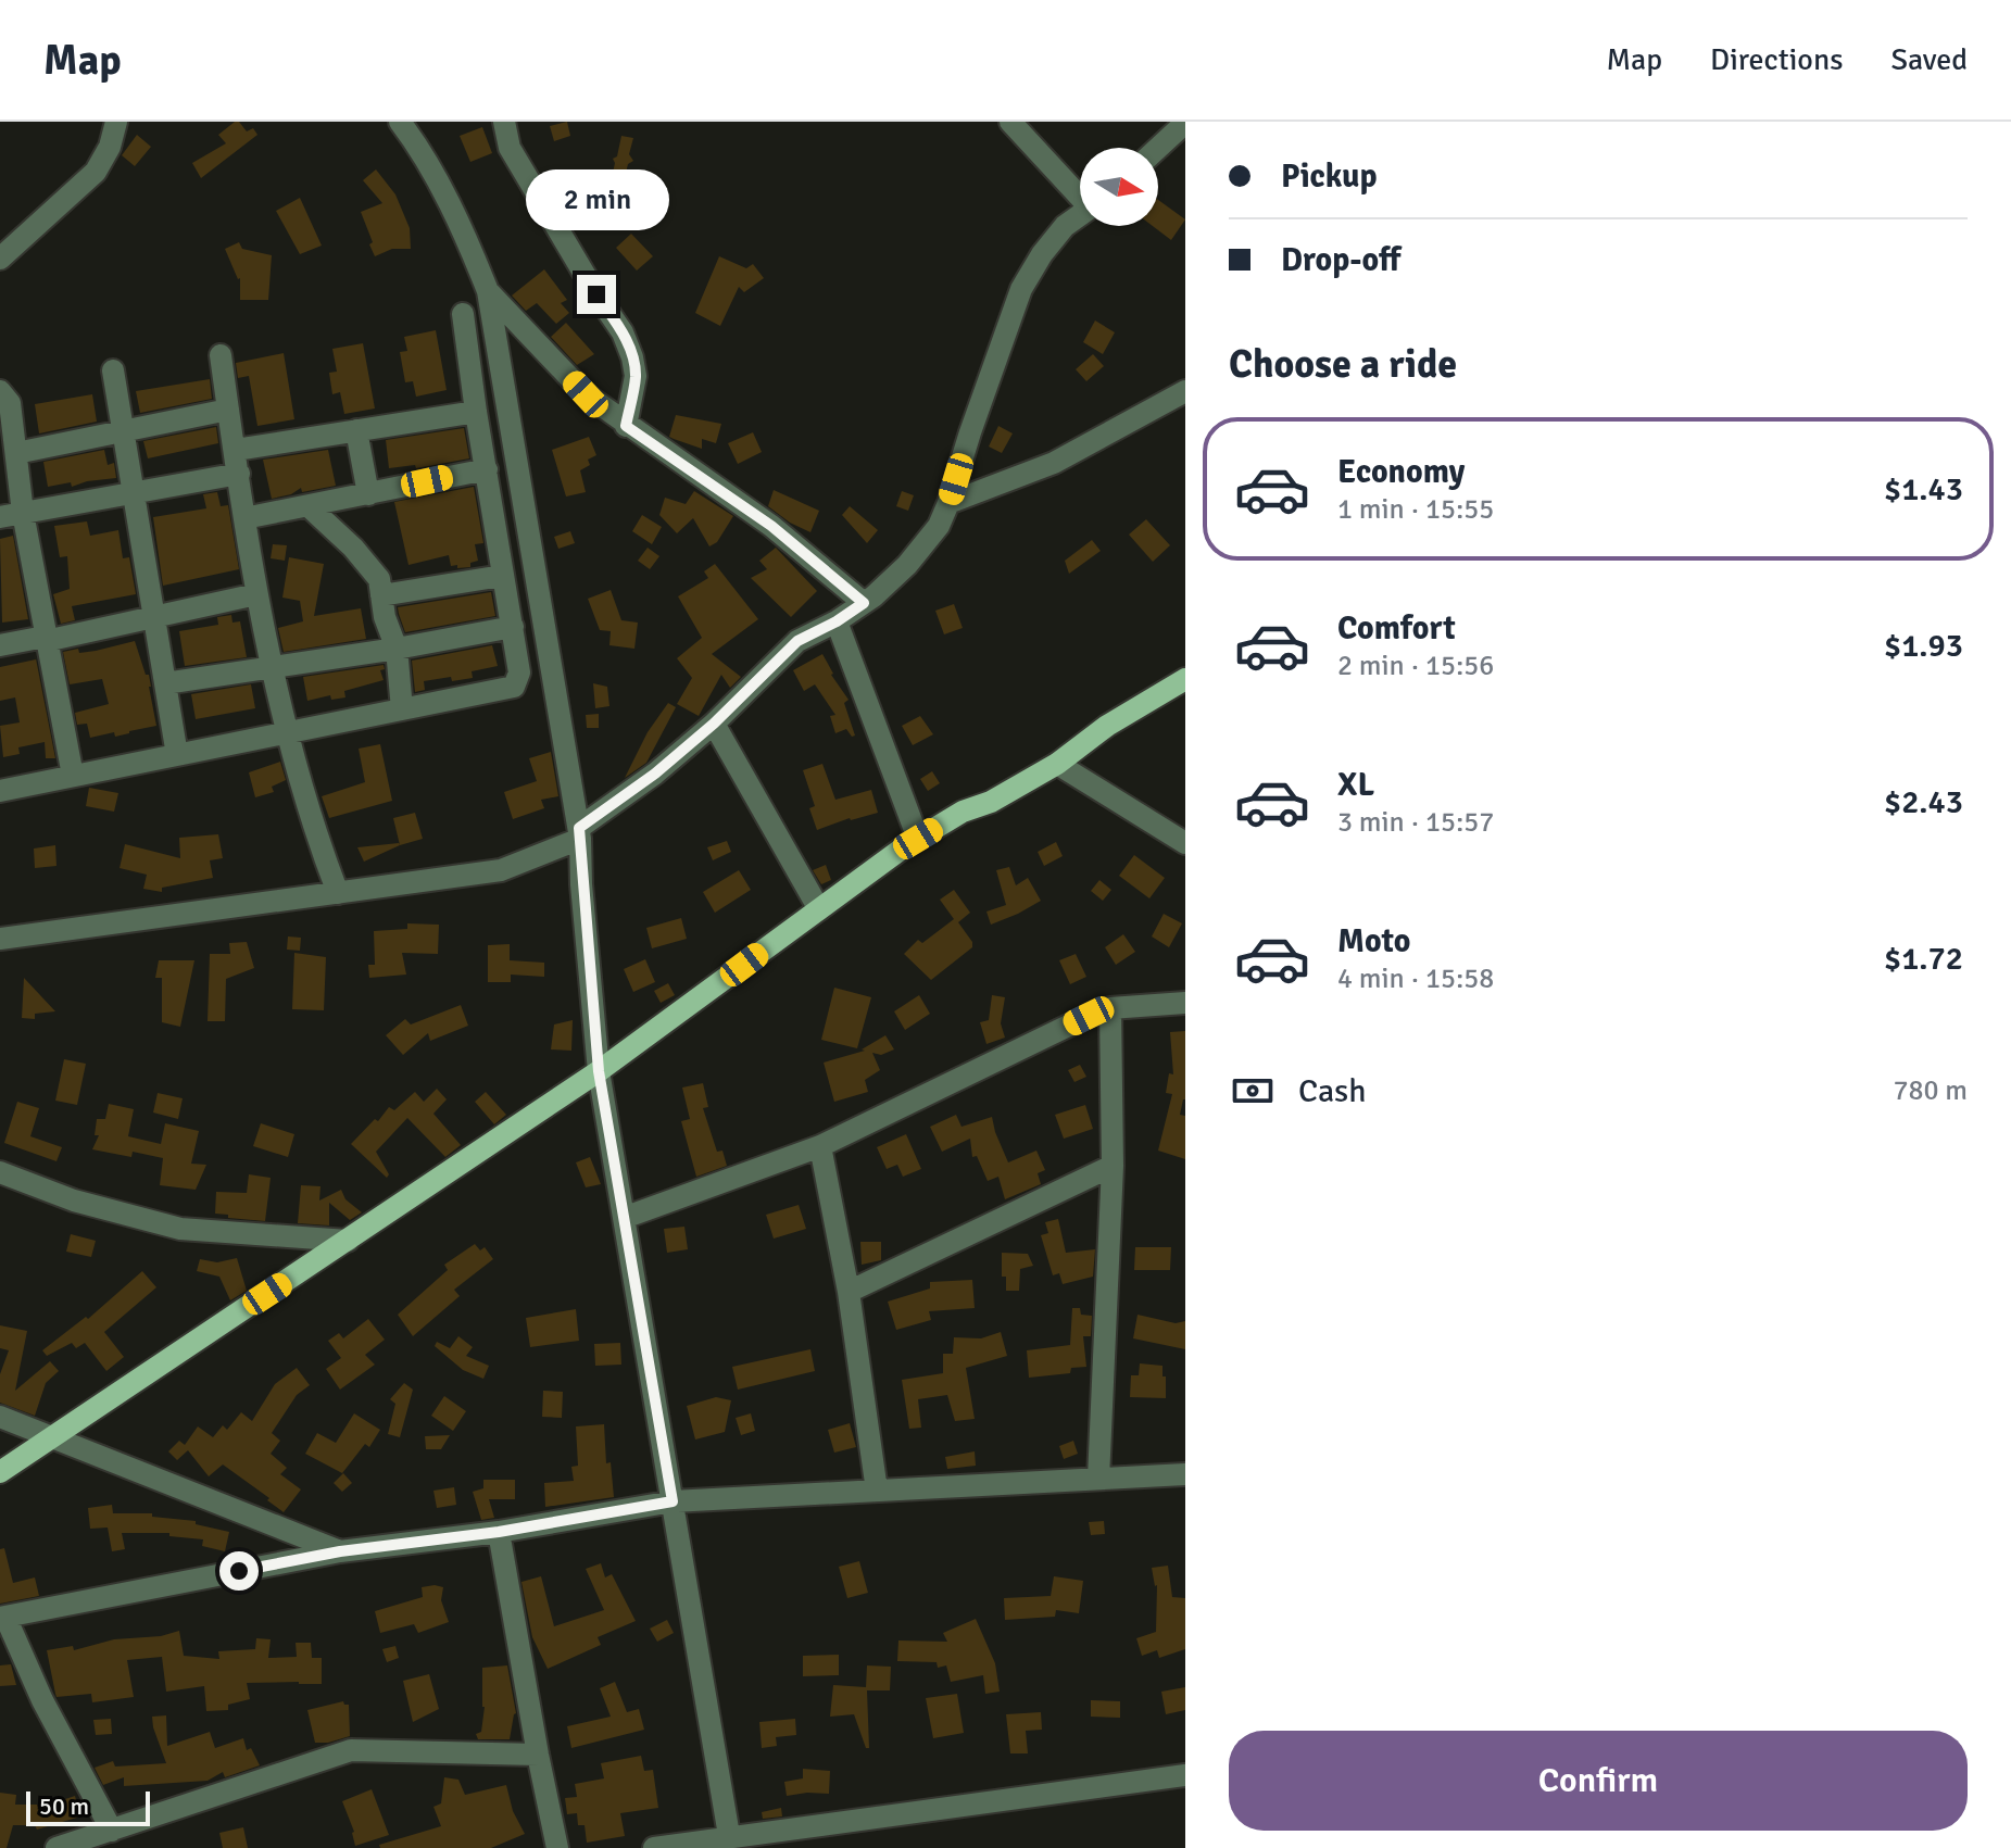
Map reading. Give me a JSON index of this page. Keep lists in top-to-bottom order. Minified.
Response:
{"scale_bar":"50 m","north":"right","page":{"header":"Map","nav":["Map","Directions","Saved"],"banner":["Pickup","Drop-off"],"bubble":"2 min","heading":"Choose a ride","list":[{"name":"Economy","note":"1 min · 15:55","value":"$1.43"},{"name":"Comfort","note":"2 min · 15:56","value":"$1.93"},{"name":"XL","note":"3 min · 15:57","value":"$2.43"},{"name":"Moto","note":"4 min · 15:58","value":"$1.72"}],"pay":["Cash","780 m"],"buttons":"Confirm","scale":"50 m"}}
